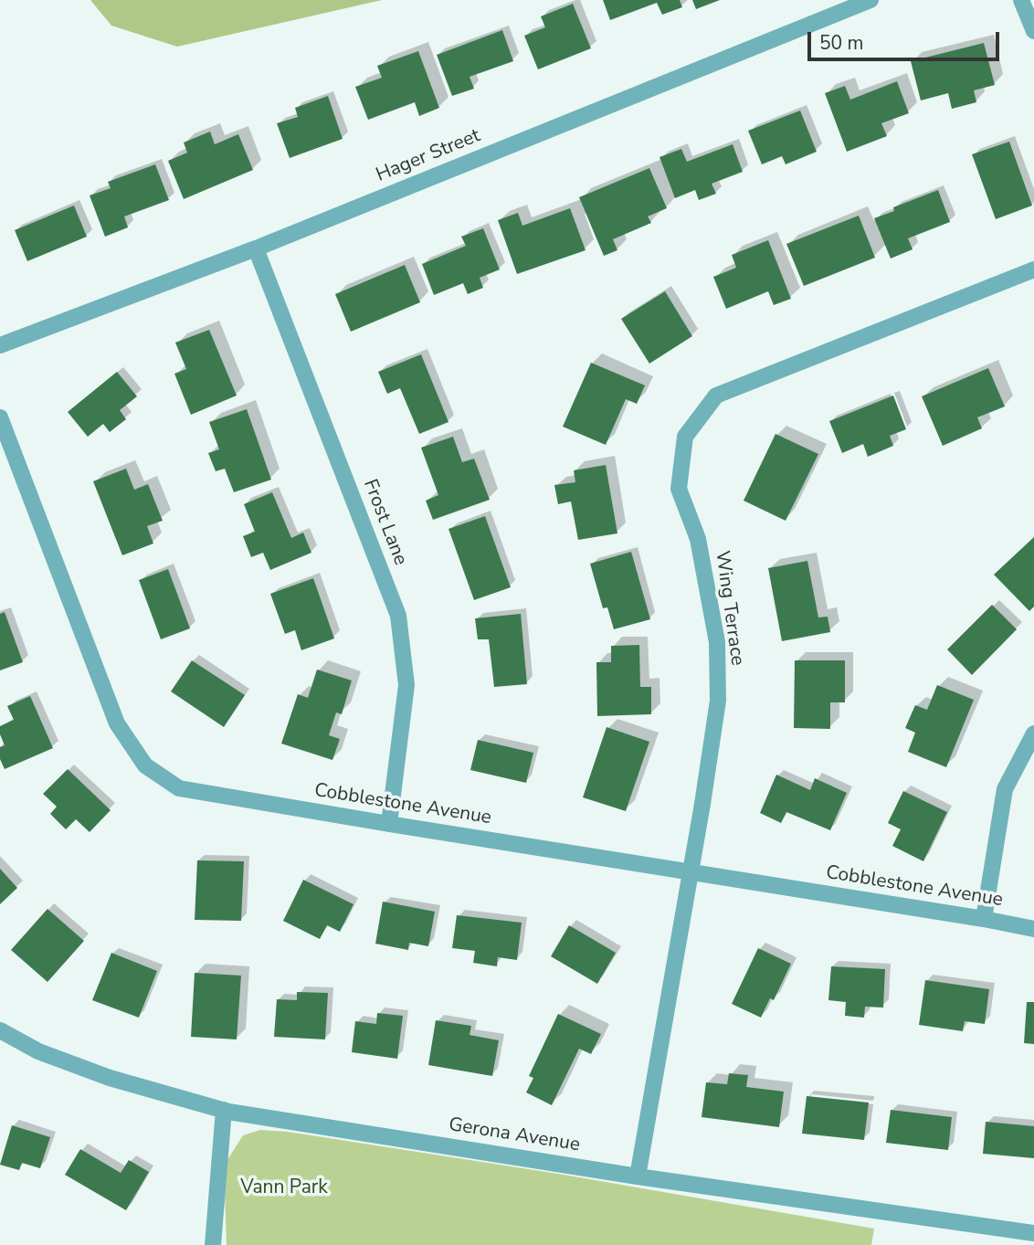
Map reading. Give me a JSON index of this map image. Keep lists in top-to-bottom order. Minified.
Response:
{"streets":{"street":["Hager Street","Frost Lane","Wing Terrace","Cobblestone Avenue","Gerona Avenue"]},"crossings":[["Hager Street","Frost Lane"],["Frost Lane","Cobblestone Avenue"],["Wing Terrace","Cobblestone Avenue"],["Wing Terrace","Gerona Avenue"]],"parks":["Vann Park"],"scale_bar":"50 m"}
